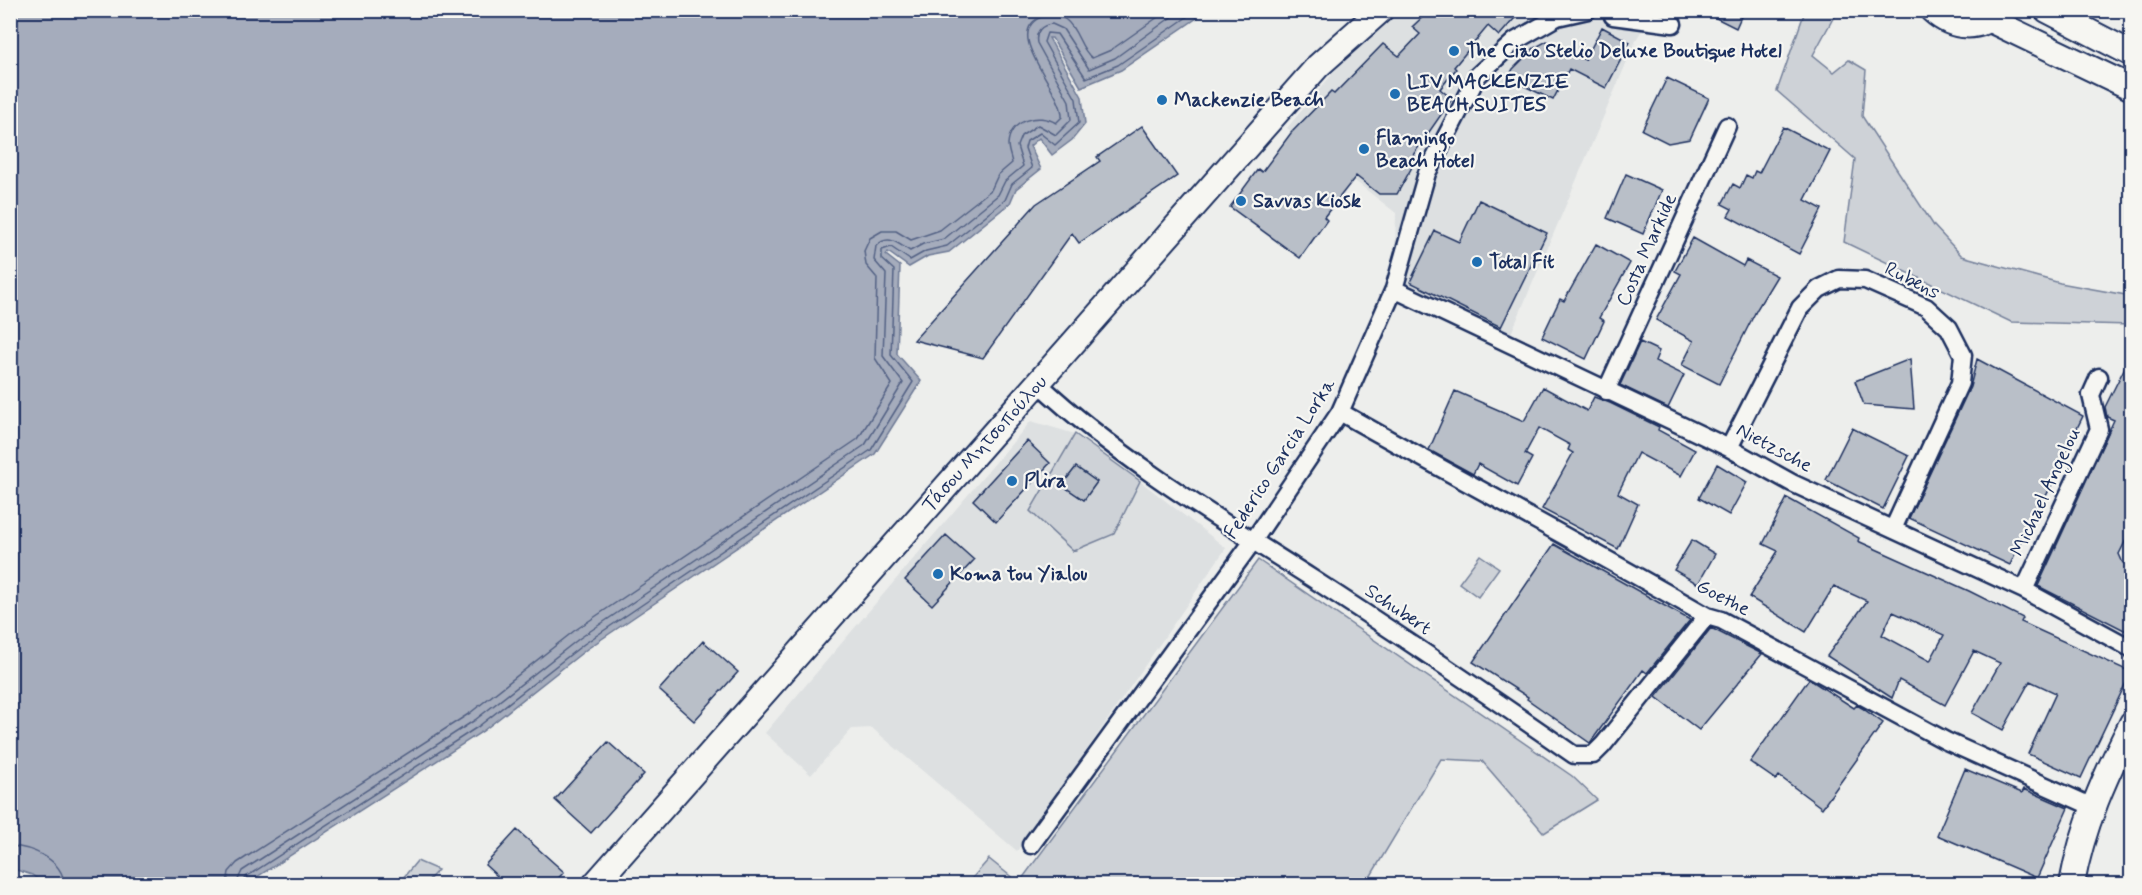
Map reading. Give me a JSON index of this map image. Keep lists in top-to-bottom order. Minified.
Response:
{"streets":{"street":["Costa Markide","Rubens","Τάσου Μητσοπούλου","Nietzsche","Federico Garcia Lorka","Michael Angelou","Goethe","Schubert"]},"crossings":[["Costa Markide","Nietzsche"],["Rubens","Nietzsche"],["Τάσου Μητσοπούλου","Schubert"],["Nietzsche","Federico Garcia Lorka"],["Nietzsche","Michael Angelou"],["Federico Garcia Lorka","Goethe"],["Federico Garcia Lorka","Schubert"],["Goethe","Schubert"]],"places":["The Ciao Stelio Deluxe Boutique Hotel","LIV MACKENZIE BEACH SUITES","Mackenzie Beach","Flamingo Beach Hotel","Savvas Kiosk","Total Fit","Plira","Koma tou Yialou"]}
